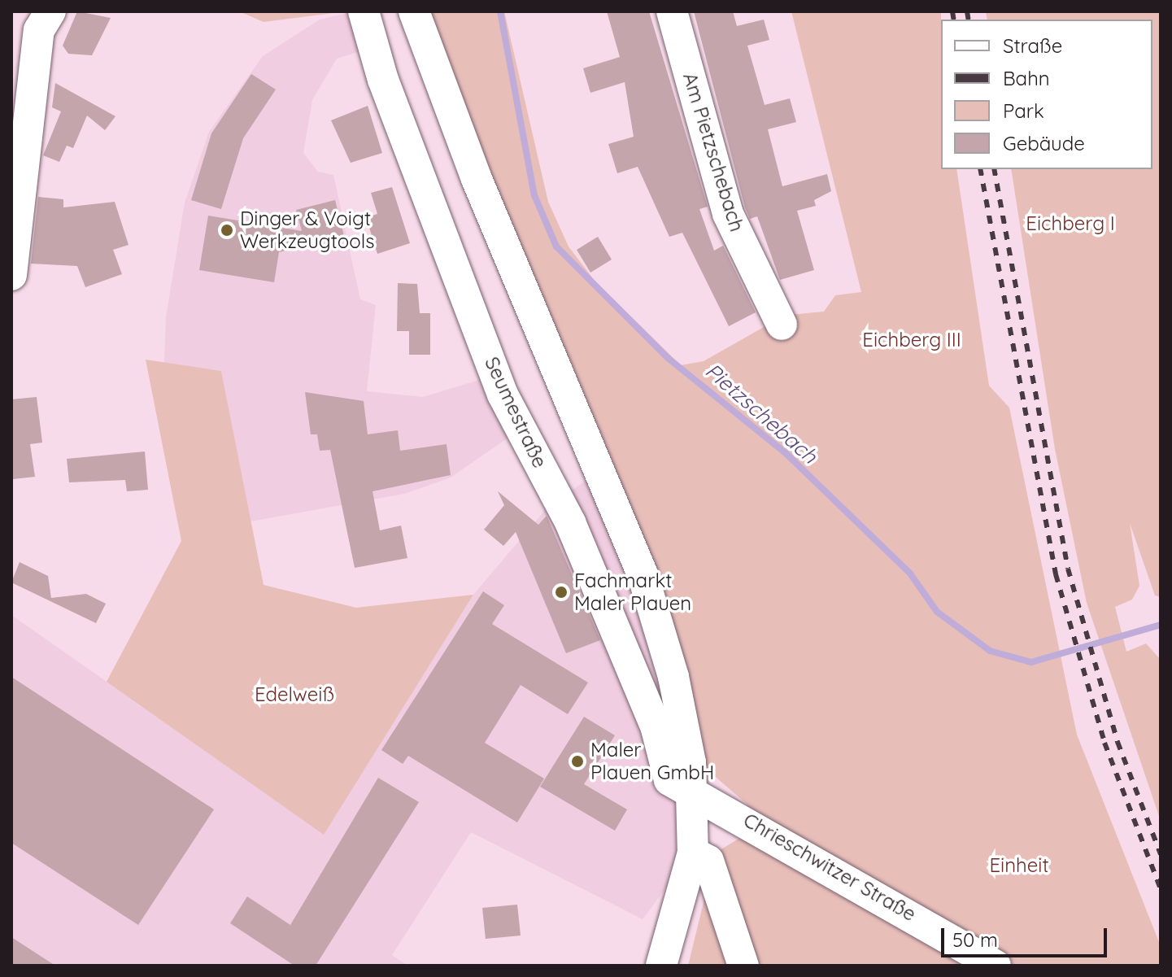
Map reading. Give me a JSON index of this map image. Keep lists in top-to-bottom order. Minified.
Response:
{"streets":{"street":["Am Pietzschebach","Seumestraße","Chrieschwitzer Straße"]},"crossings":[["Seumestraße","Chrieschwitzer Straße"]],"water":["Pietzschebach"],"parks":["Eichberg I","Eichberg III","Edelweiß","Einheit"],"places":["Dinger & Voigt Werkzeugtools","Fachmarkt Maler Plauen","Maler Plauen GmbH"],"legend":["Straße","Bahn","Park","Gebäude"],"scale_bar":"50 m"}
